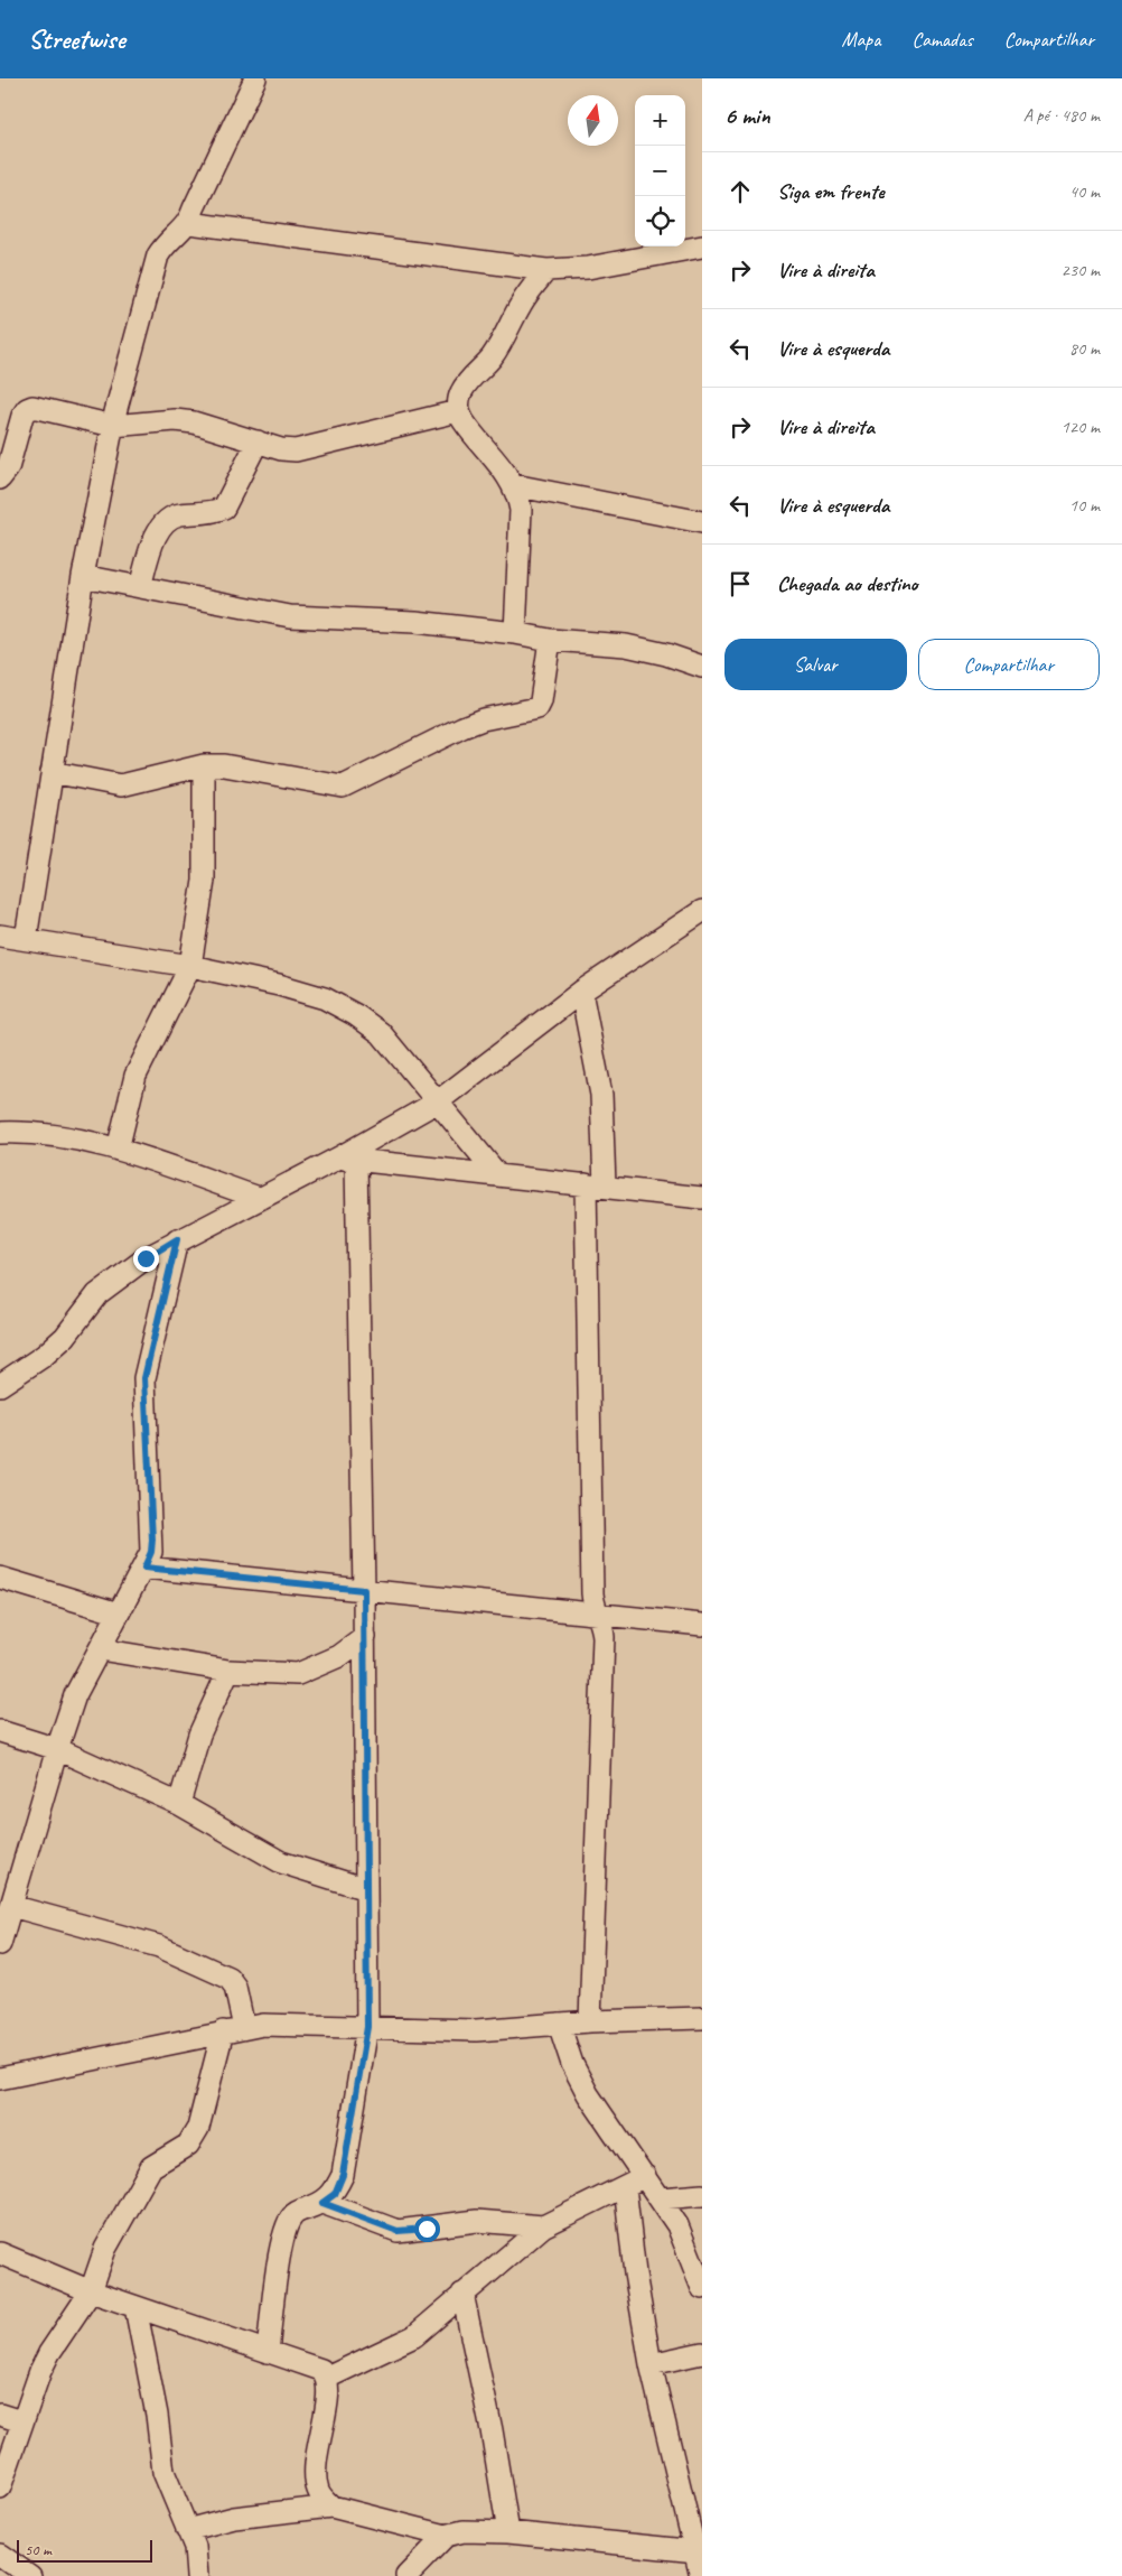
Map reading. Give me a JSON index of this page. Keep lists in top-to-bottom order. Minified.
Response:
{"scale_bar":"50 m","north":"top","page":{"header":"Streetwise","nav":["Mapa","Camadas","Compartilhar"],"heading":["6 min","A pé · 480 m"],"map_buttons":["+","−"],"list":[["Siga em frente","40 m"],["Vire à direita","230 m"],["Vire à esquerda","80 m"],["Vire à direita","120 m"],["Vire à esquerda","10 m"],"Chegada ao destino"],"buttons":["Salvar","Compartilhar"],"scale":"50 m"}}
